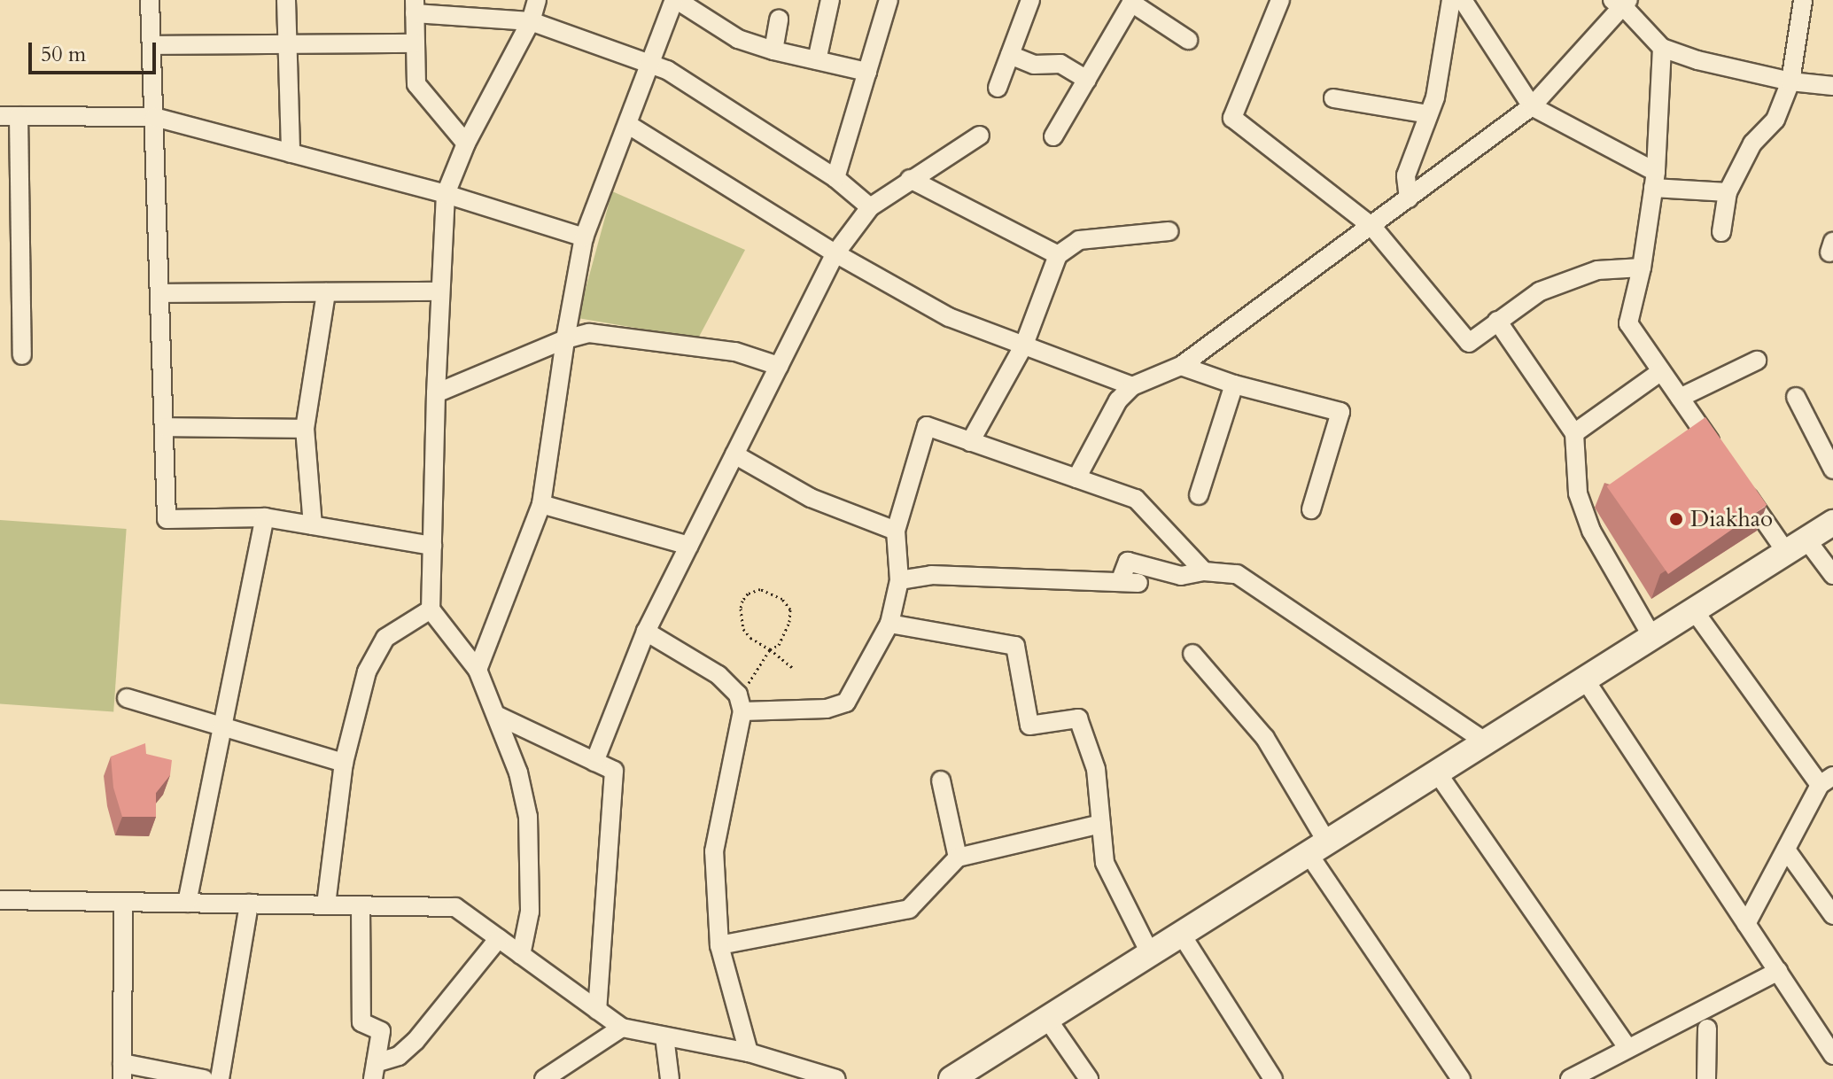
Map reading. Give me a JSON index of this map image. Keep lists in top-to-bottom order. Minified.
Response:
{"places":["Diakhao"],"scale_bar":"50 m"}
